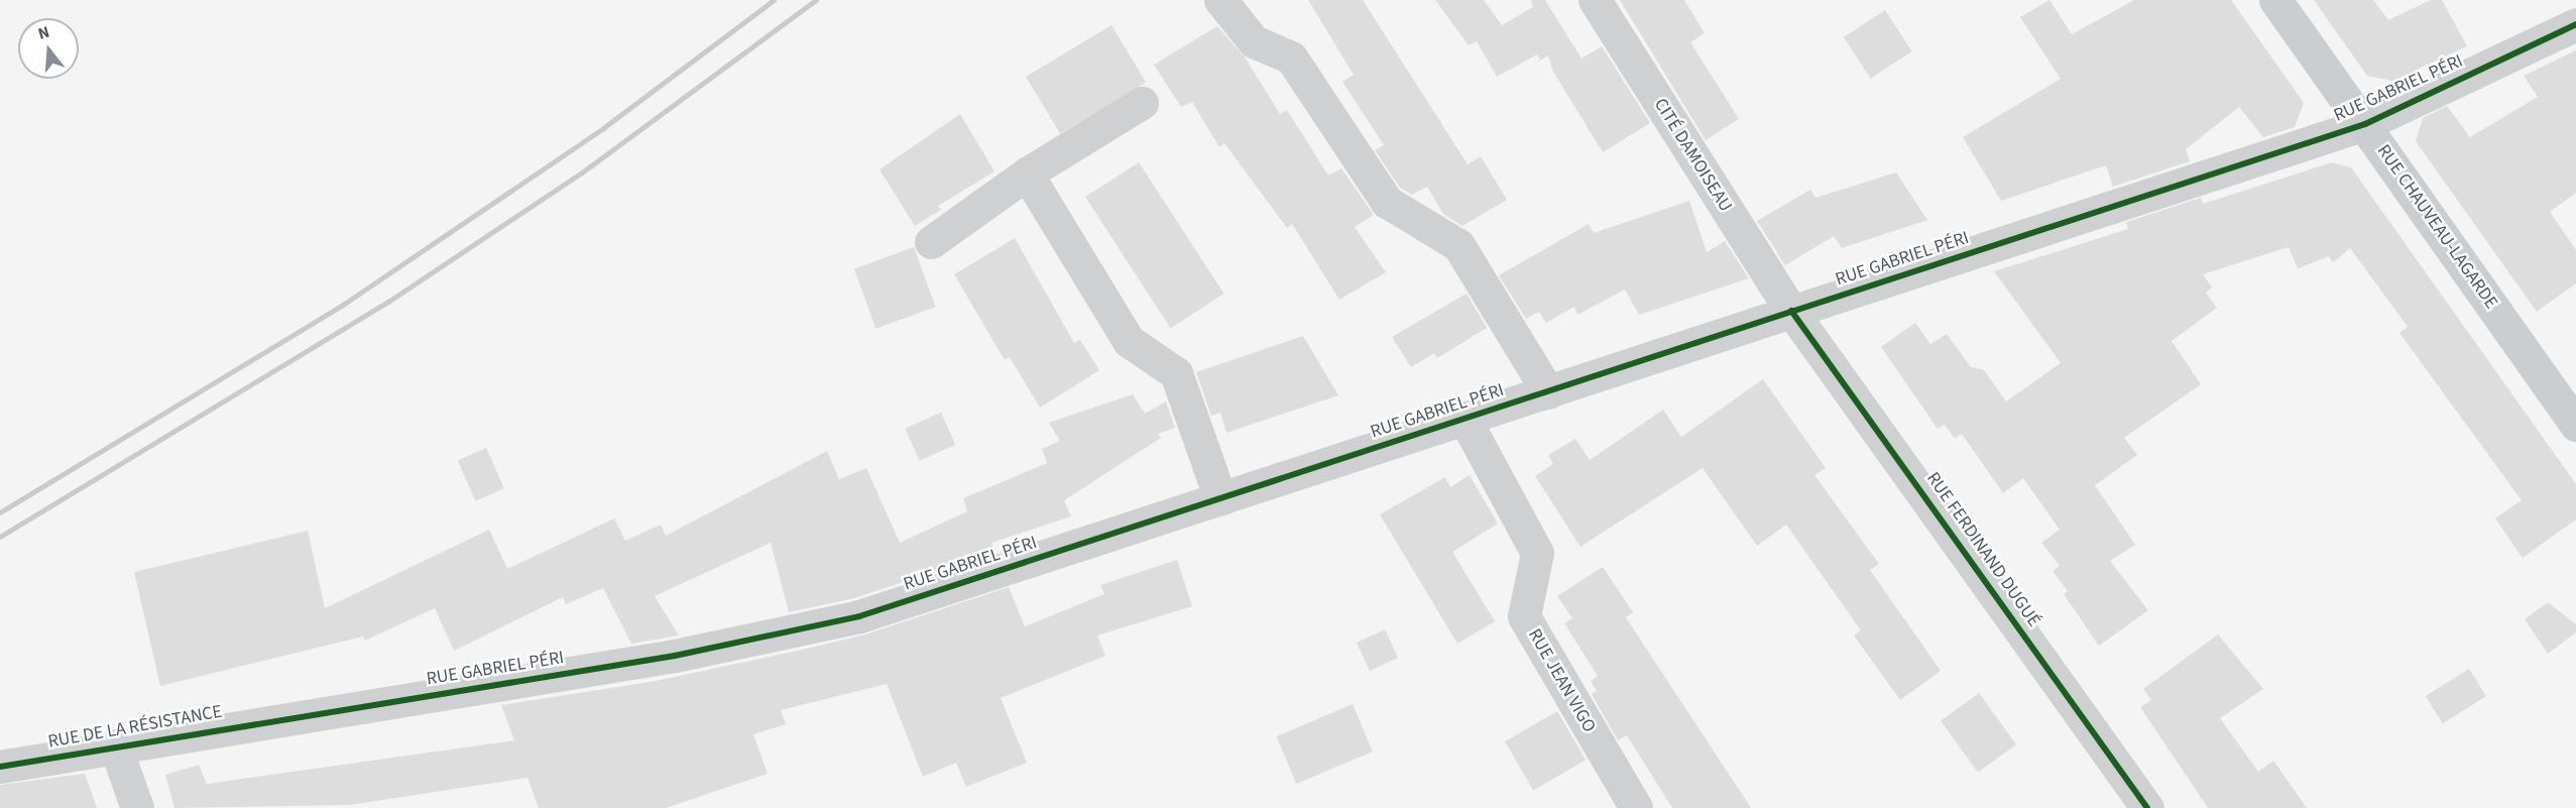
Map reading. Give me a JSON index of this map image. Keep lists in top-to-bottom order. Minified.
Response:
{"streets":{"main road":["RUE CHAUVEAU-LAGARDE"],"street":["RUE GABRIEL PÉRI","CITÉ DAMOISEAU","RUE FERDINAND DUGUÉ","RUE JEAN VIGO","RUE DE LA RÉSISTANCE"]},"crossings":[["RUE GABRIEL PÉRI","CITÉ DAMOISEAU"],["RUE GABRIEL PÉRI","RUE CHAUVEAU-LAGARDE"],["RUE GABRIEL PÉRI","RUE FERDINAND DUGUÉ"],["RUE GABRIEL PÉRI","RUE JEAN VIGO"],["RUE GABRIEL PÉRI","RUE DE LA RÉSISTANCE"],["CITÉ DAMOISEAU","RUE FERDINAND DUGUÉ"]],"north":"top"}
